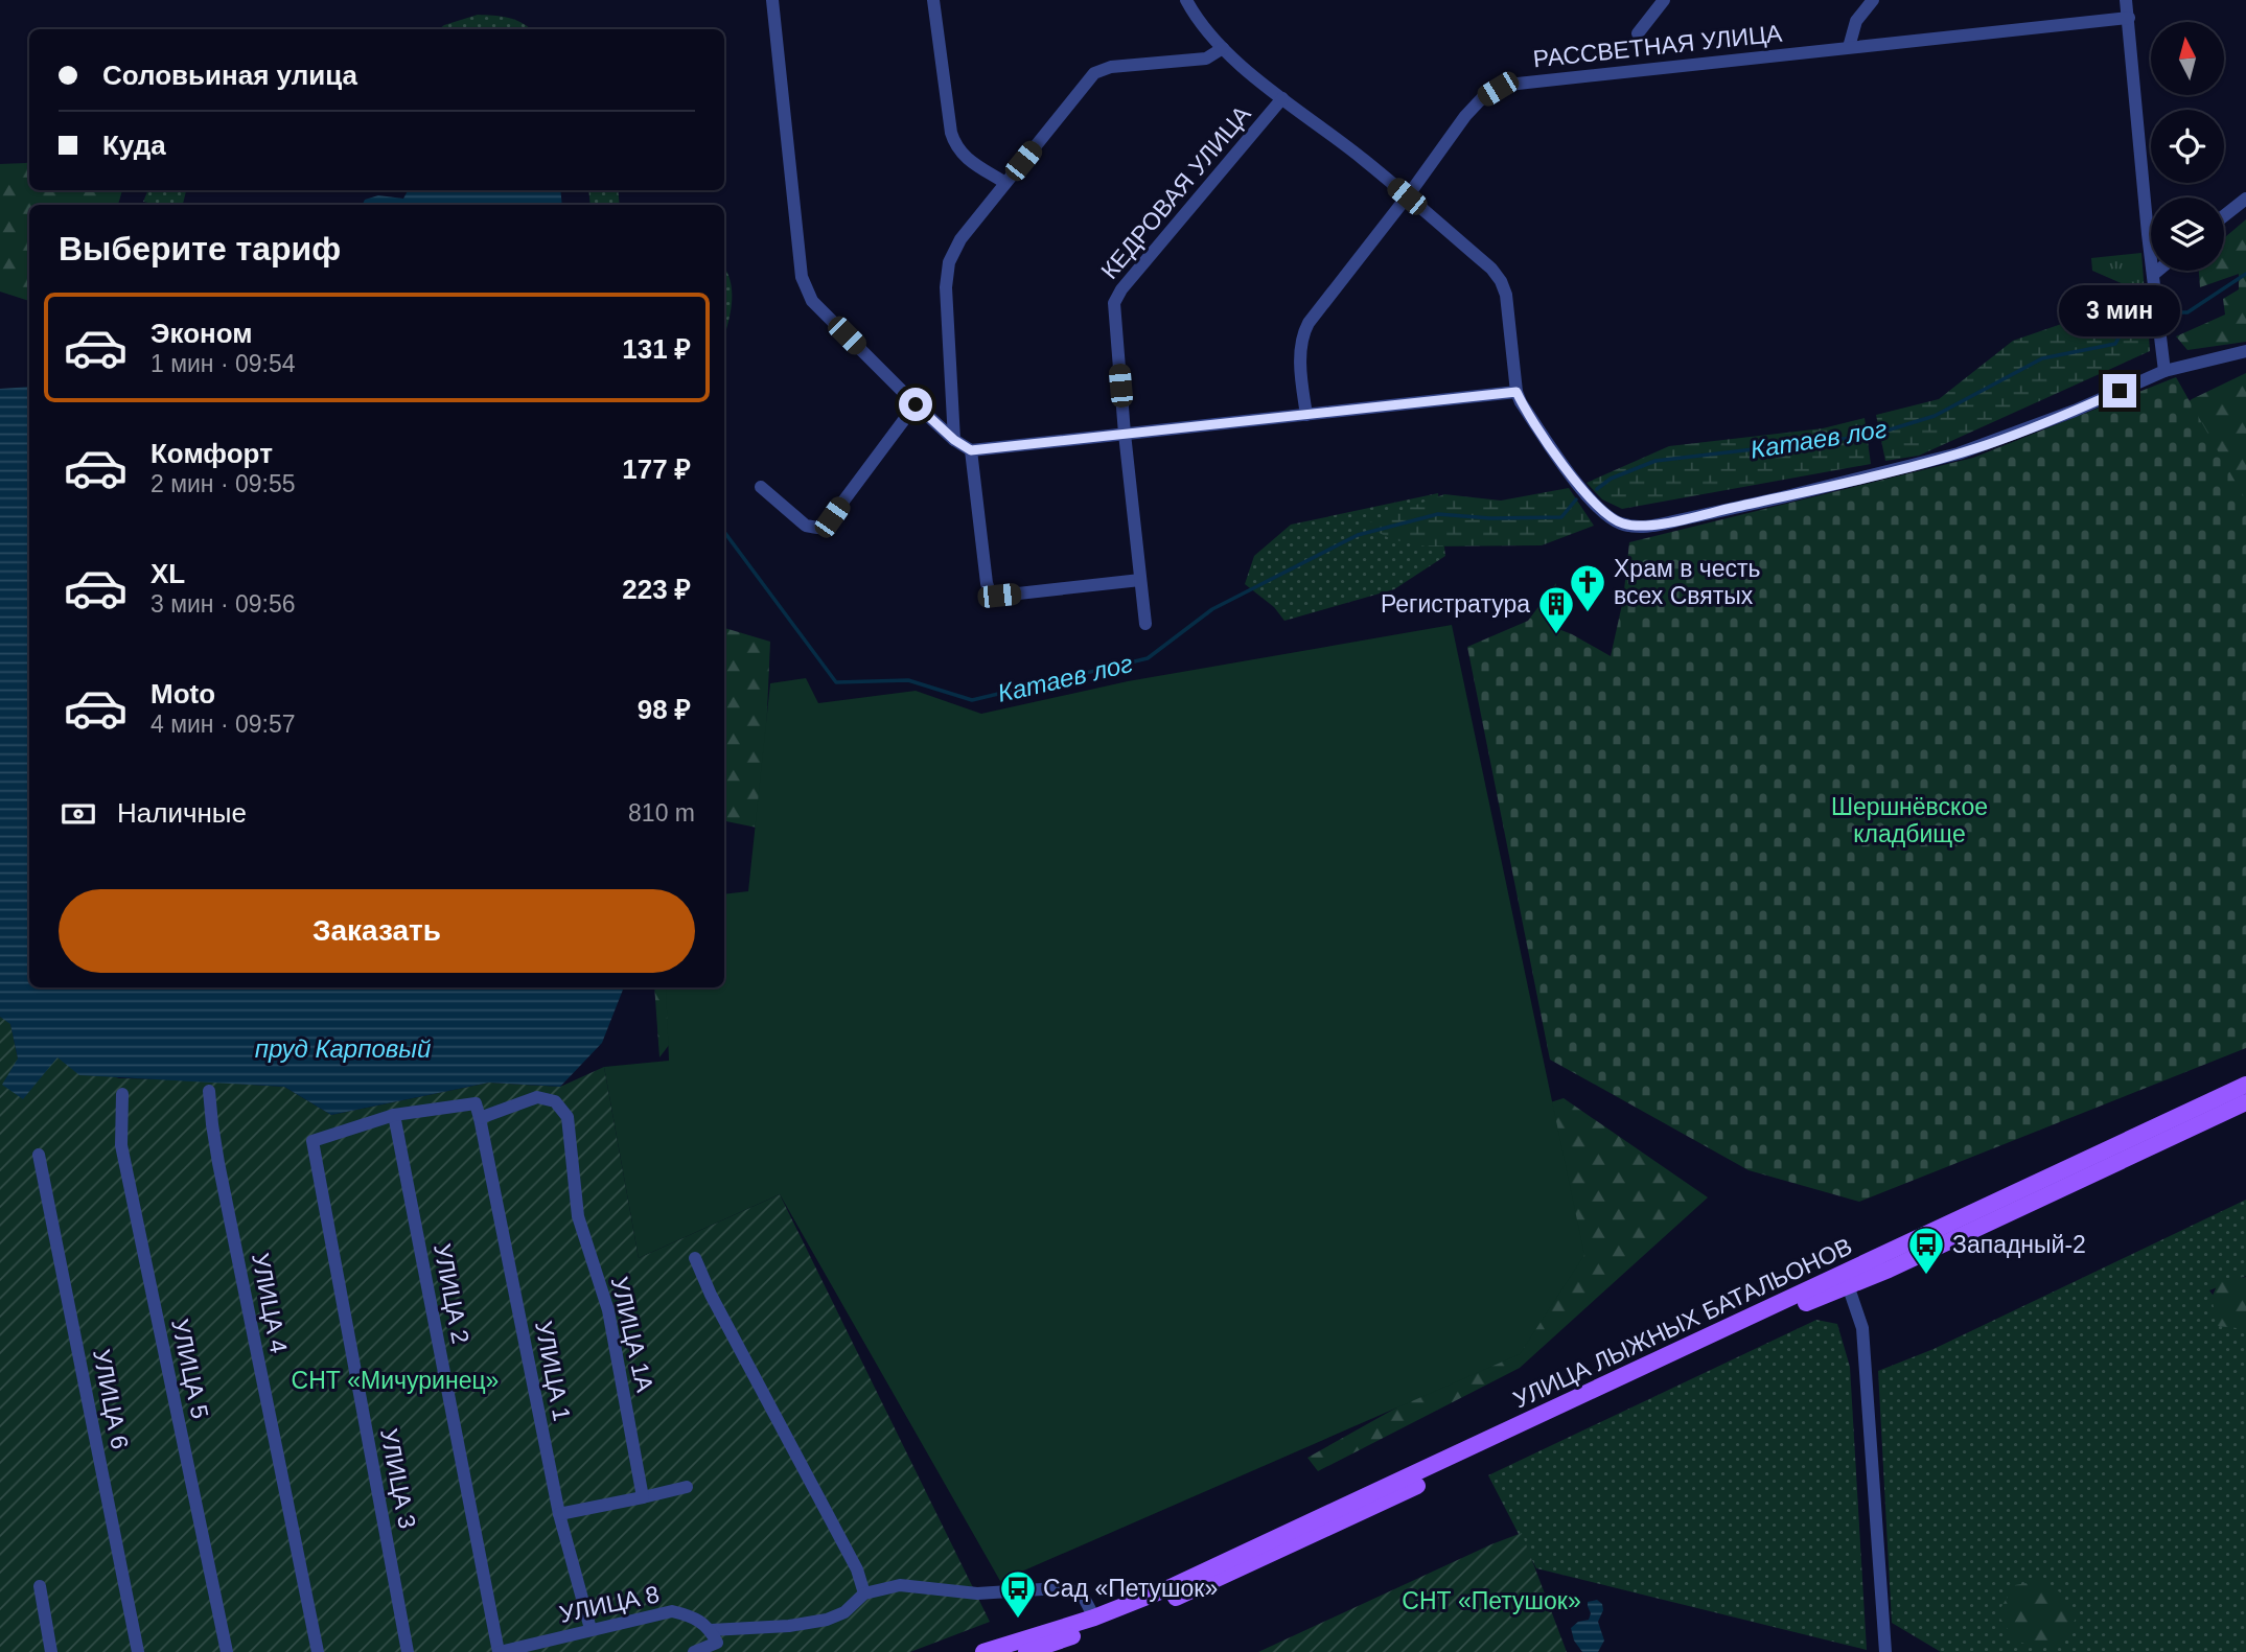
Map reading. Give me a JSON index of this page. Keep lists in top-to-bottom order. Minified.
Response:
{"streets":{"main road":["УЛИЦА ЛЫЖНЫХ БАТАЛЬОНОВ"],"street":["РАССВЕТНАЯ УЛИЦА","КЕДРОВАЯ УЛИЦА","УЛИЦА 2","УЛИЦА 4","УЛИЦА 1А","УЛИЦА 5","УЛИЦА 1","УЛИЦА 6","УЛИЦА 3","УЛИЦА 8"]},"crossings":[["УЛИЦА 2","УЛИЦА 3"],["УЛИЦА 2","УЛИЦА 8"],["УЛИЦА 1А","УЛИЦА 1"],["УЛИЦА 1","УЛИЦА 8"]],"water":["Катаев лог","пруд Карповый"],"parks":["Шершнёвское кладбище","СНТ «Мичуринец»","СНТ «Петушок»"],"places":{"church":["Храм в честь всех Святых"],"building":["Регистратура"],"bus stop":["Западный-2","Сад «Петушок»"]},"north":"top","page":{"banner":["Соловьиная улица","Куда"],"heading":"Выберите тариф","bubble":"3 мин","list":[{"name":"Эконом","note":"1 мин · 09:54","value":"131 ₽"},{"name":"Комфорт","note":"2 мин · 09:55","value":"177 ₽"},{"name":"XL","note":"3 мин · 09:56","value":"223 ₽"},{"name":"Moto","note":"4 мин · 09:57","value":"98 ₽"}],"pay":["Наличные","810 m"],"buttons":"Заказать"}}
